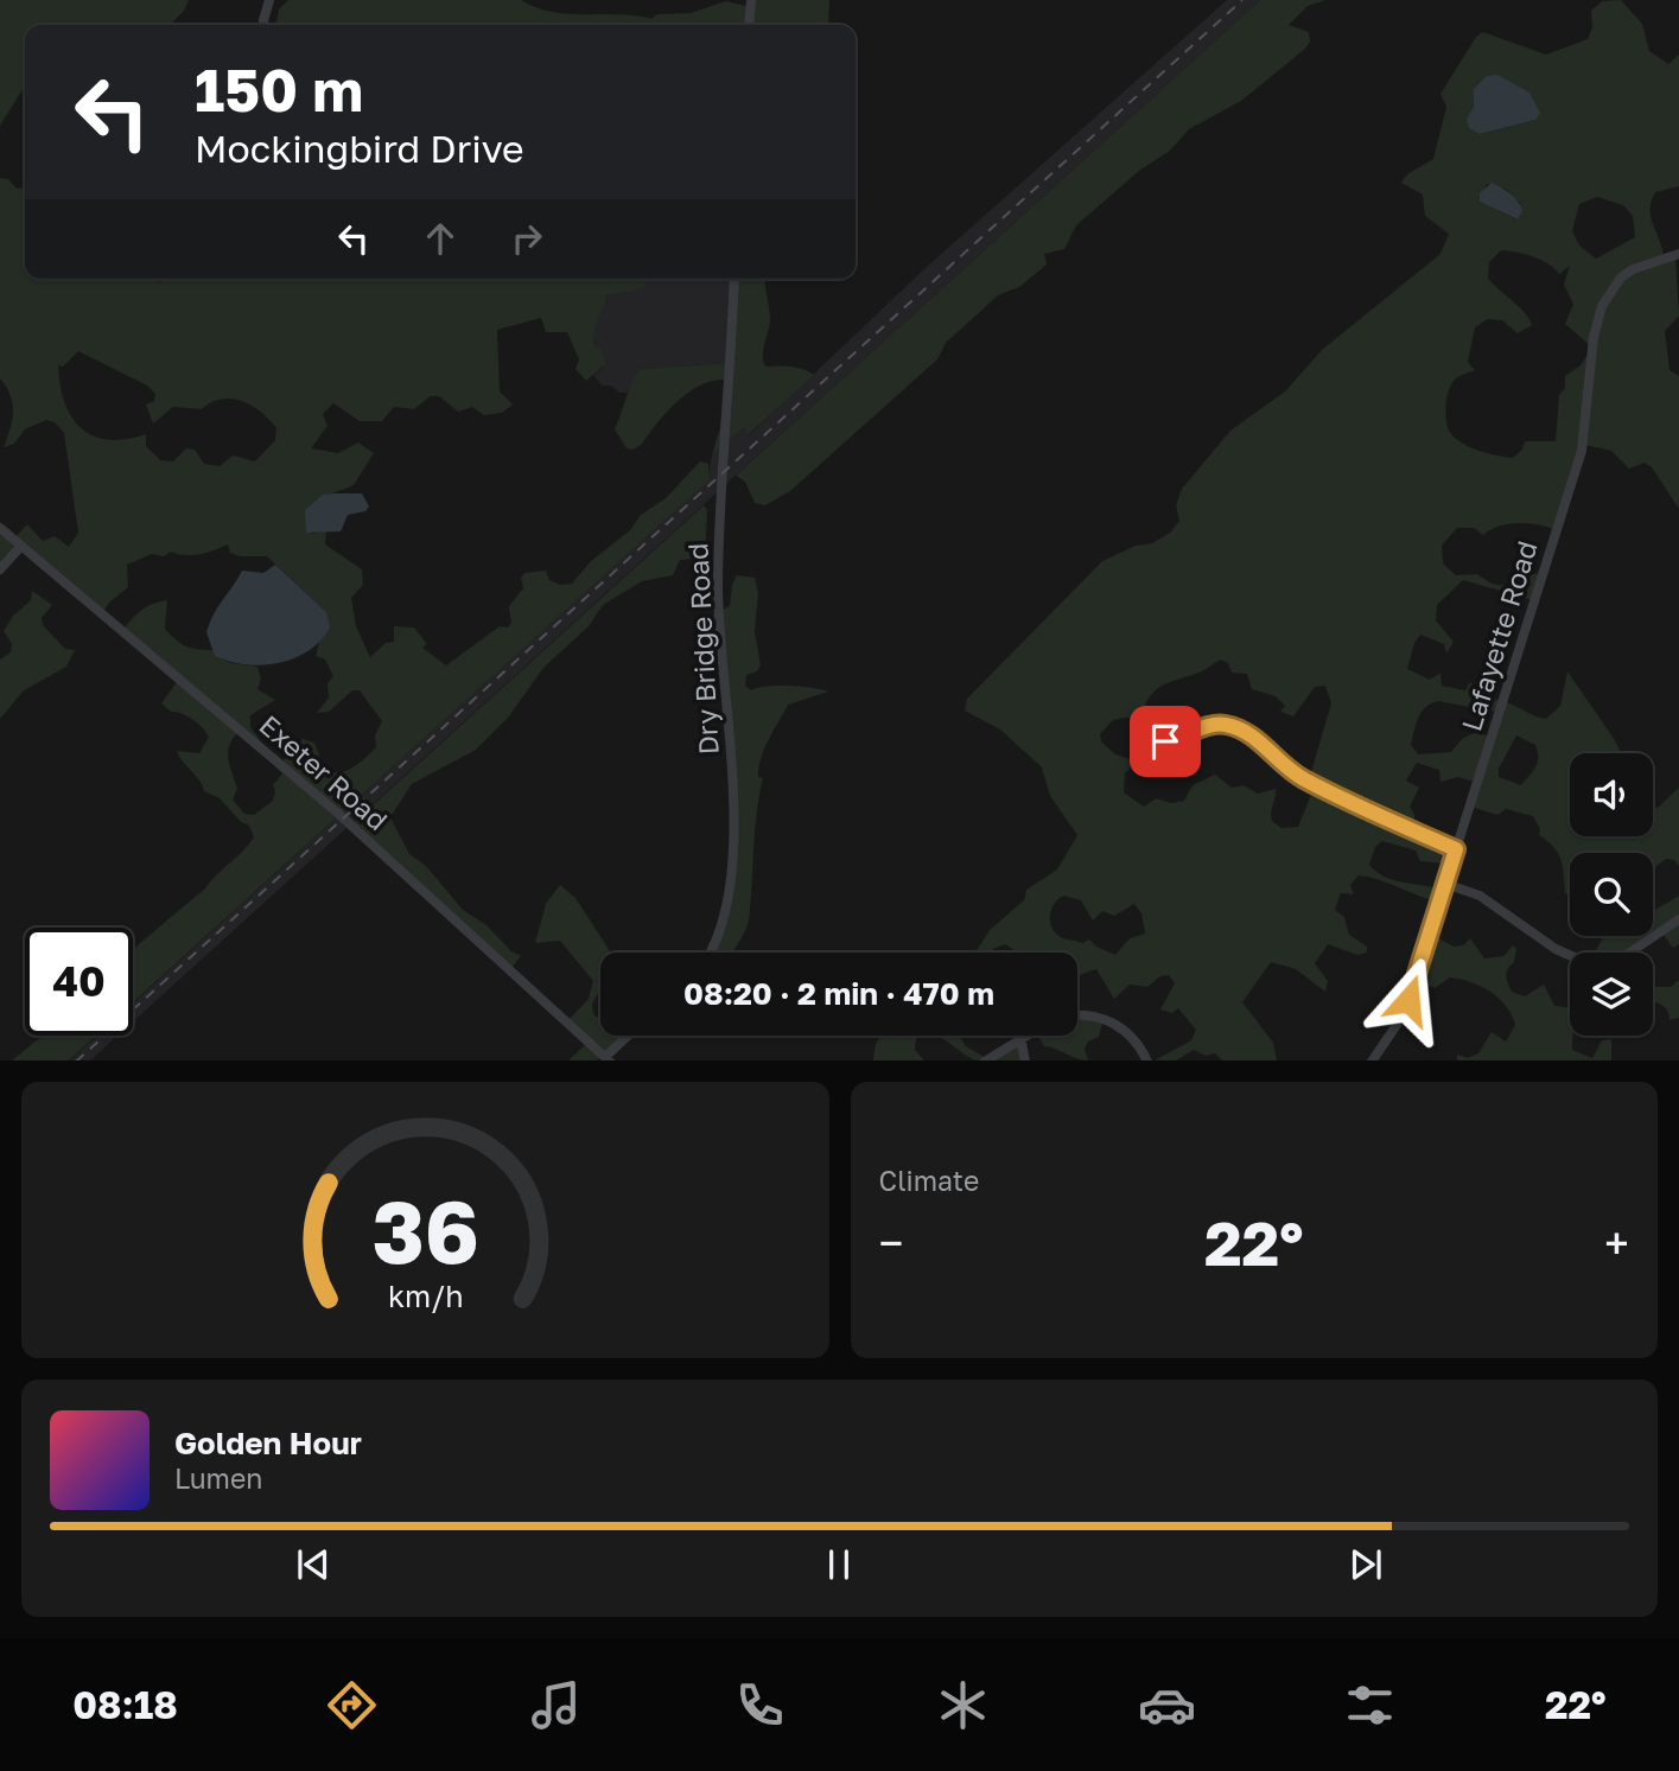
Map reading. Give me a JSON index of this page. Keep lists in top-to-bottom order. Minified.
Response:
{"streets":{"street":["Lafayette Road","Dry Bridge Road","Exeter Road"]},"page":{"turn":["150 m","Mockingbird Drive"],"limit":"40","trip":"08:20 · 2 min · 470 m","tile":"Climate","heat":["−","22°","+"],"song":["Golden Hour","Lumen"],"tabs":["08:18","22°"],"gauge":["36","km/h"]}}
